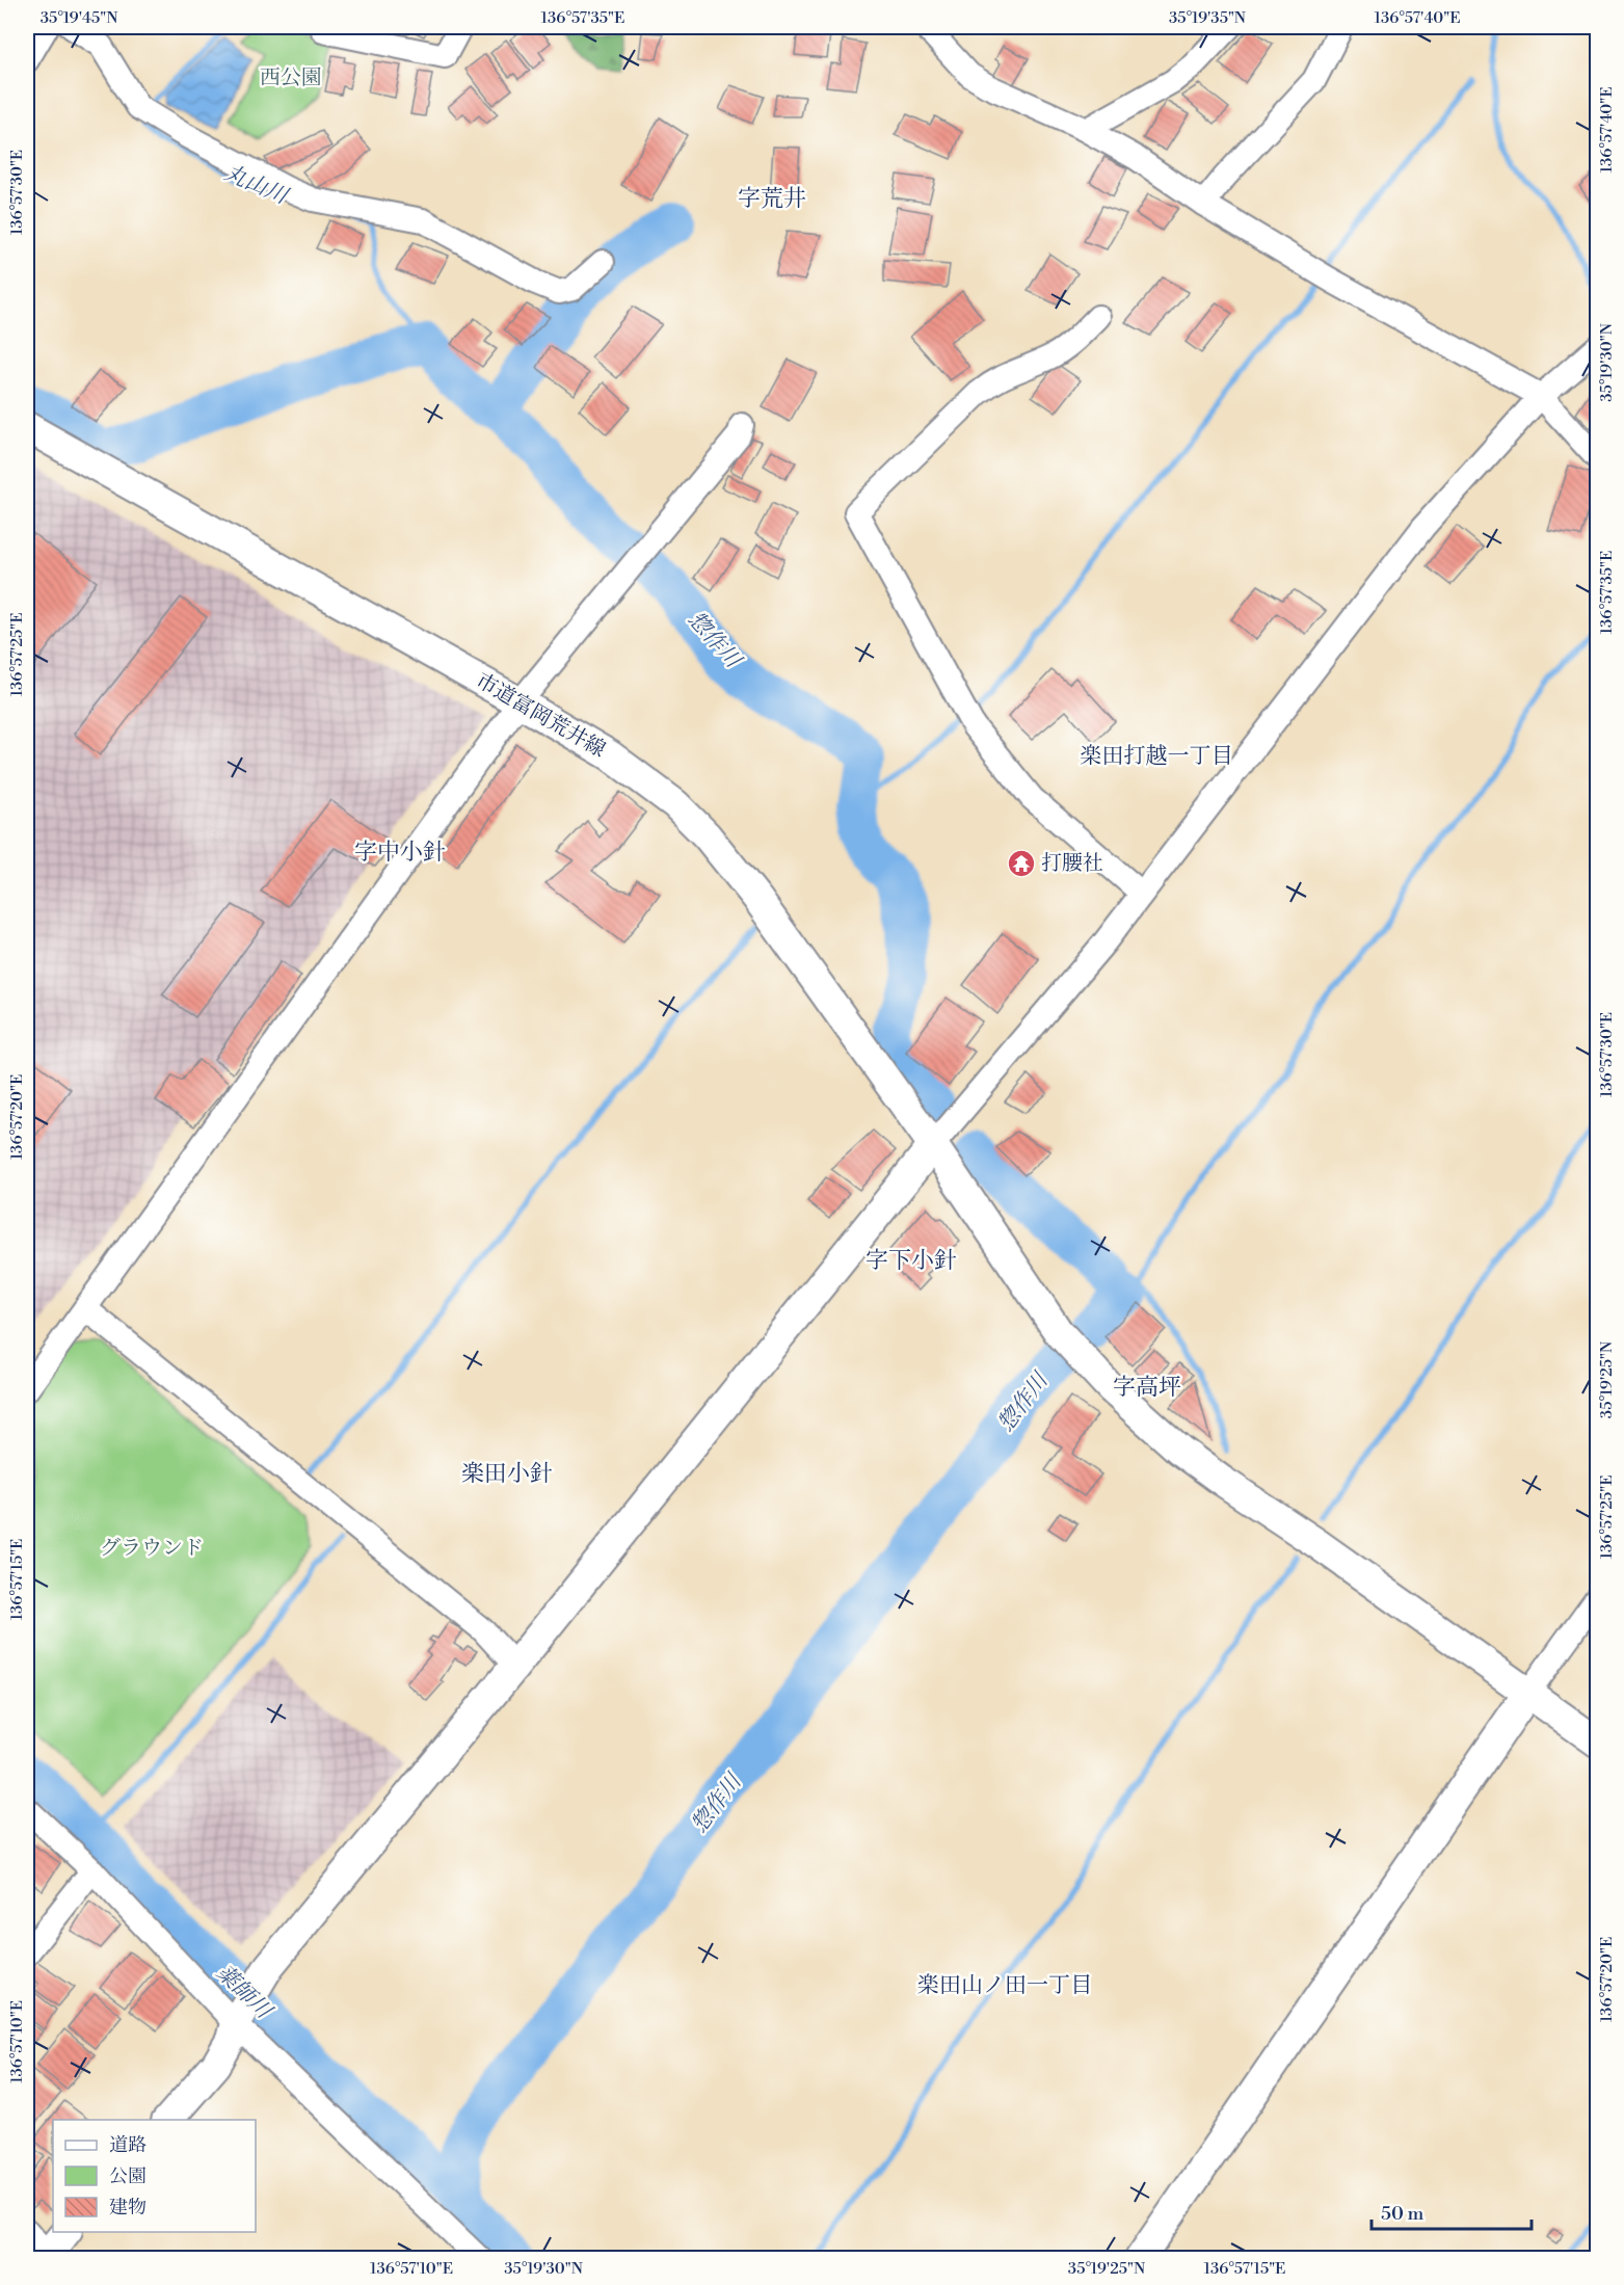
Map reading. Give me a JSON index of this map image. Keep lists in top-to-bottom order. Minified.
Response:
{"streets":{"street":["市道富岡荒井線"]},"districts":["字荒井","楽田打越一丁目","字中小針","字下小針","字高坪","楽田小針","楽田山ノ田一丁目"],"water":["丸山川","惣作川","薬師川"],"parks":["西公園","グラウンド"],"places":{"temple":["打腰社"]},"legend":["道路","公園","建物"],"scale_bar":"50 m","coordinates":["35°19'45\"N","136°57'35\"E","35°19'35\"N","136°57'40\"E","136°57'30\"E","35°19'30\"N","136°57'25\"E","136°57'20\"E","35°19'25\"N","136°57'15\"E","136°57'10\"E"]}
